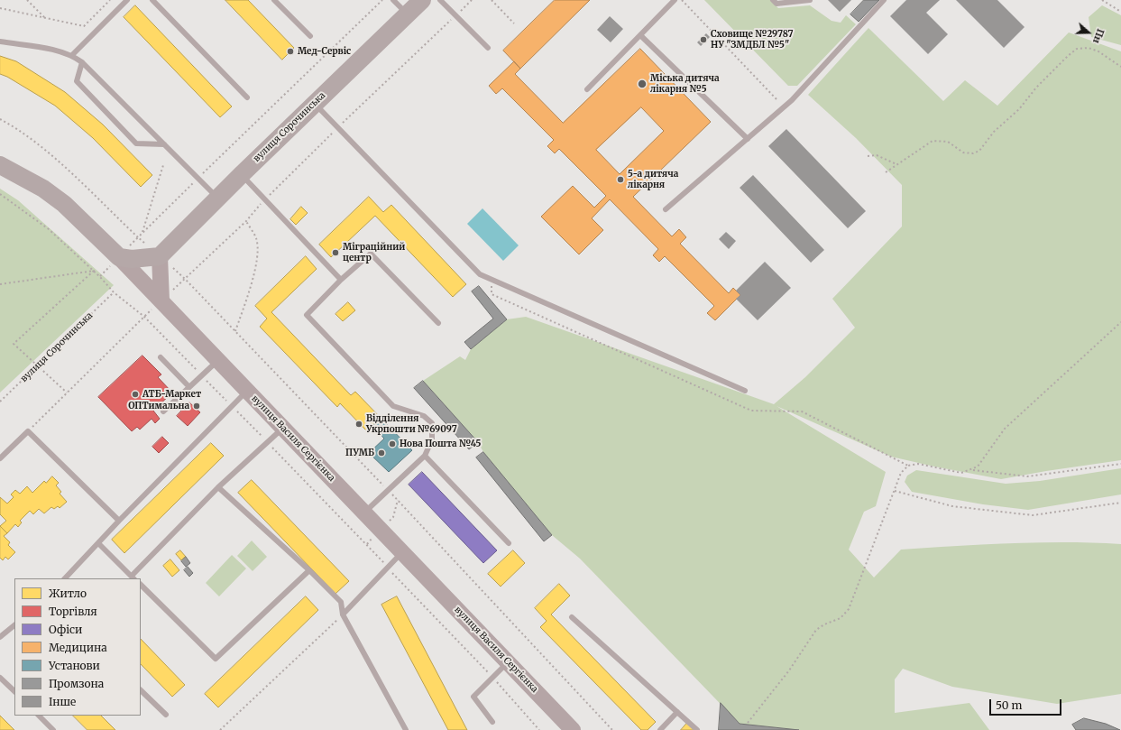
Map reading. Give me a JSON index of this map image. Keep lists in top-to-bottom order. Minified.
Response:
{"streets":{"main road":["вулиця Сорочинська","вулиця Василя Сергієнка"]},"places":["Сховище №29787 НУ \"ЗМДБЛ №5\"","Мед-Сервіс","Міська дитяча лікарня №5","5-а дитяча лікарня","Міграційний центр","АТБ-Маркет","ОПТимальна","Відділення Укрпошти №69097","Нова Пошта №45","ПУМБ"],"legend":["Житло","Торгівля","Офіси","Медицина","Установи","Промзона","Інше"],"scale_bar":"50 m","north":"right"}
